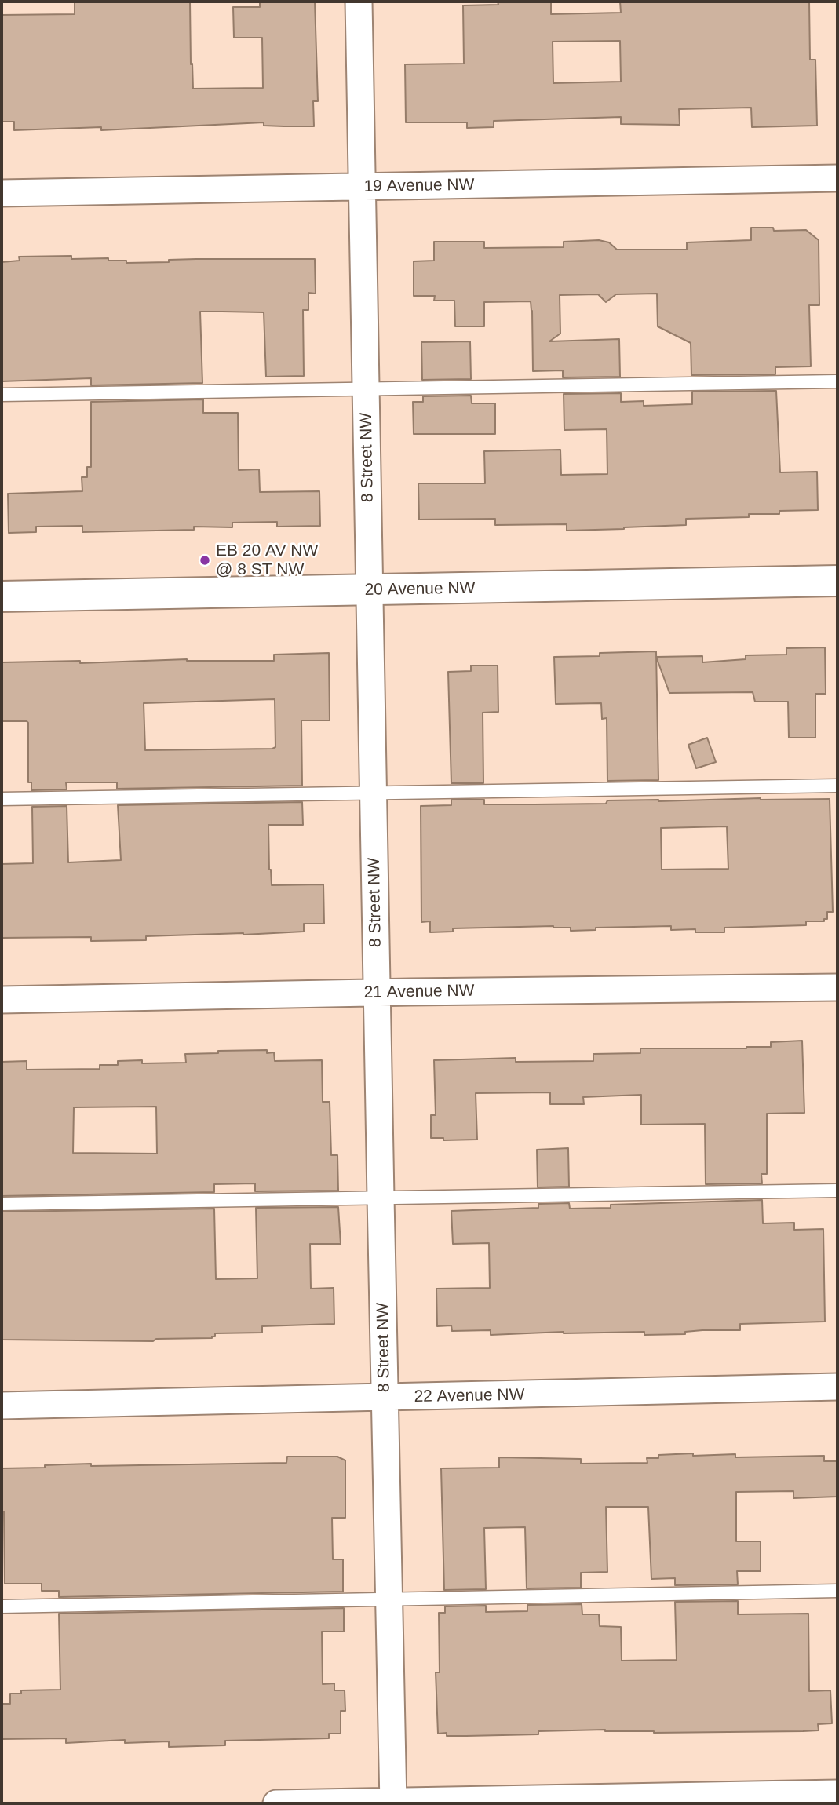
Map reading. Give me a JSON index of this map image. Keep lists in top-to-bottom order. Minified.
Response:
{"streets":{"street":["19 Avenue NW","8 Street NW","20 Avenue NW","21 Avenue NW","22 Avenue NW"]},"crossings":[["19 Avenue NW","8 Street NW"],["8 Street NW","20 Avenue NW"],["8 Street NW","21 Avenue NW"],["8 Street NW","22 Avenue NW"]],"places":["EB 20 AV NW @ 8 ST NW"]}
